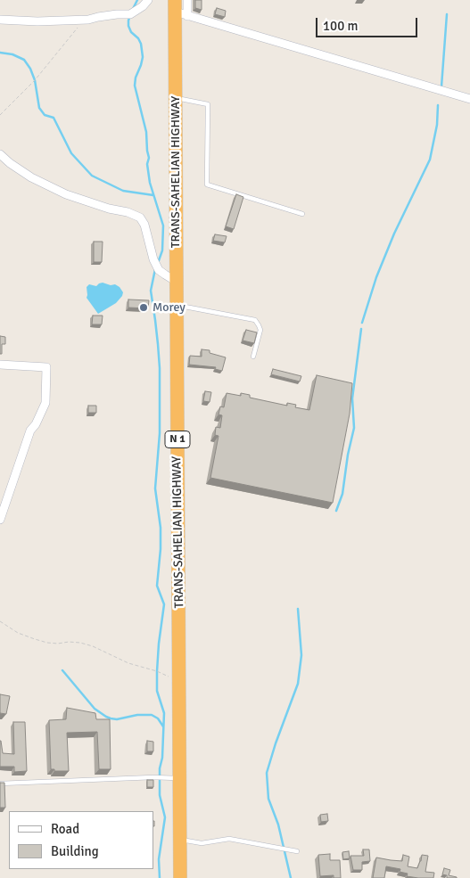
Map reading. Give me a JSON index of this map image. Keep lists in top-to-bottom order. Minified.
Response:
{"streets":{"highway":["TRANS-SAHELIAN HIGHWAY","N 1"]},"places":["Morey"],"legend":["Road","Building"],"scale_bar":"100 m"}
